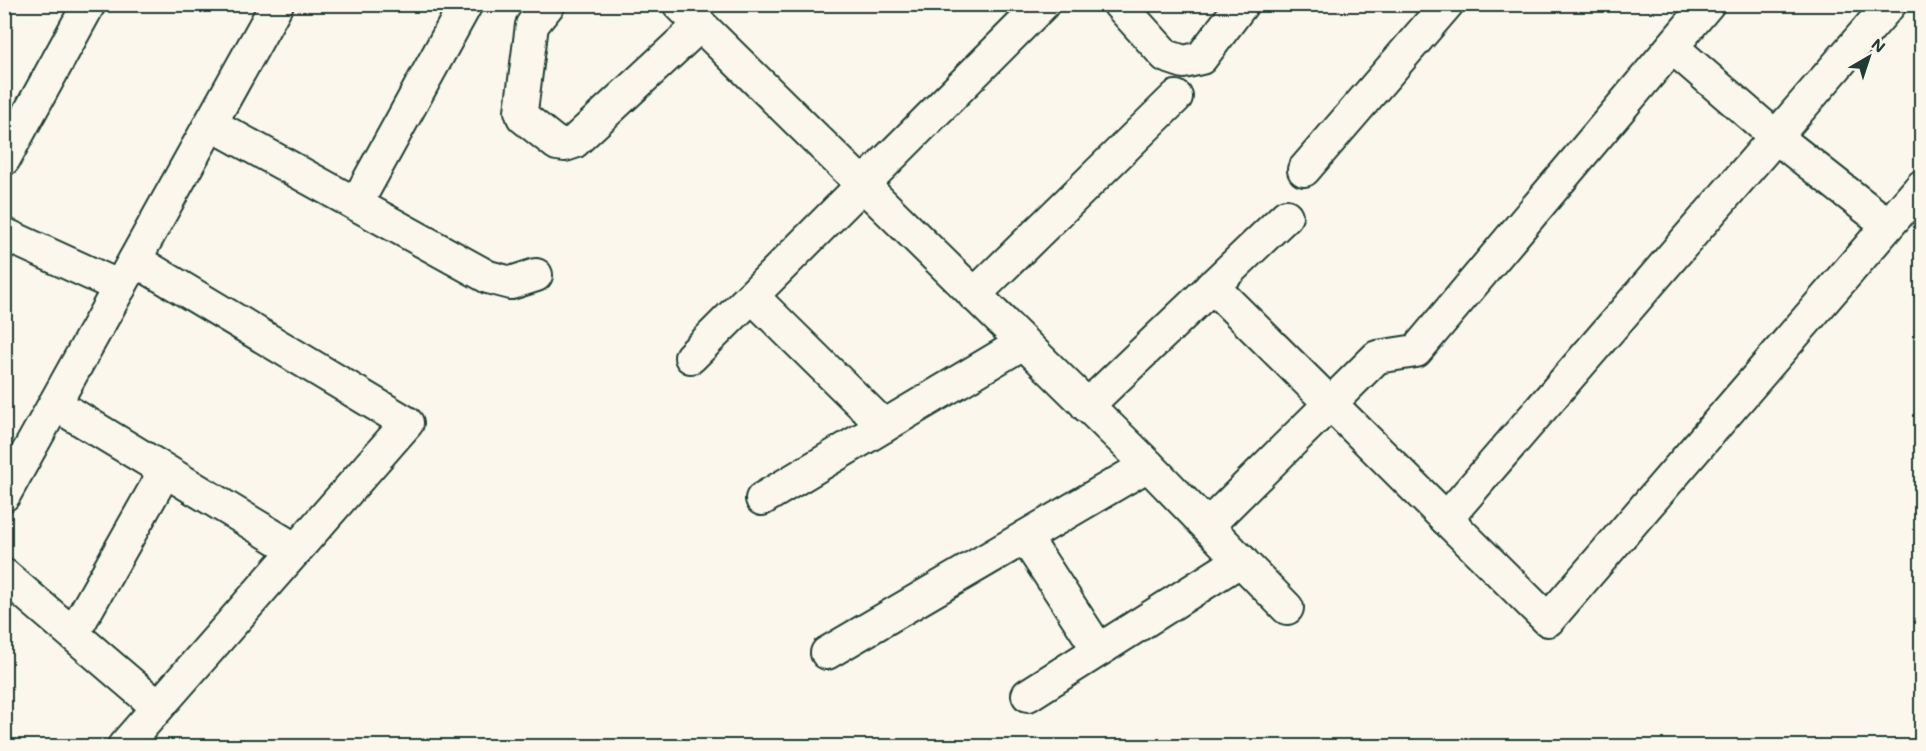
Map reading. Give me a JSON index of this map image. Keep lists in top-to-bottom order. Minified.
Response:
{"north":"top right"}
